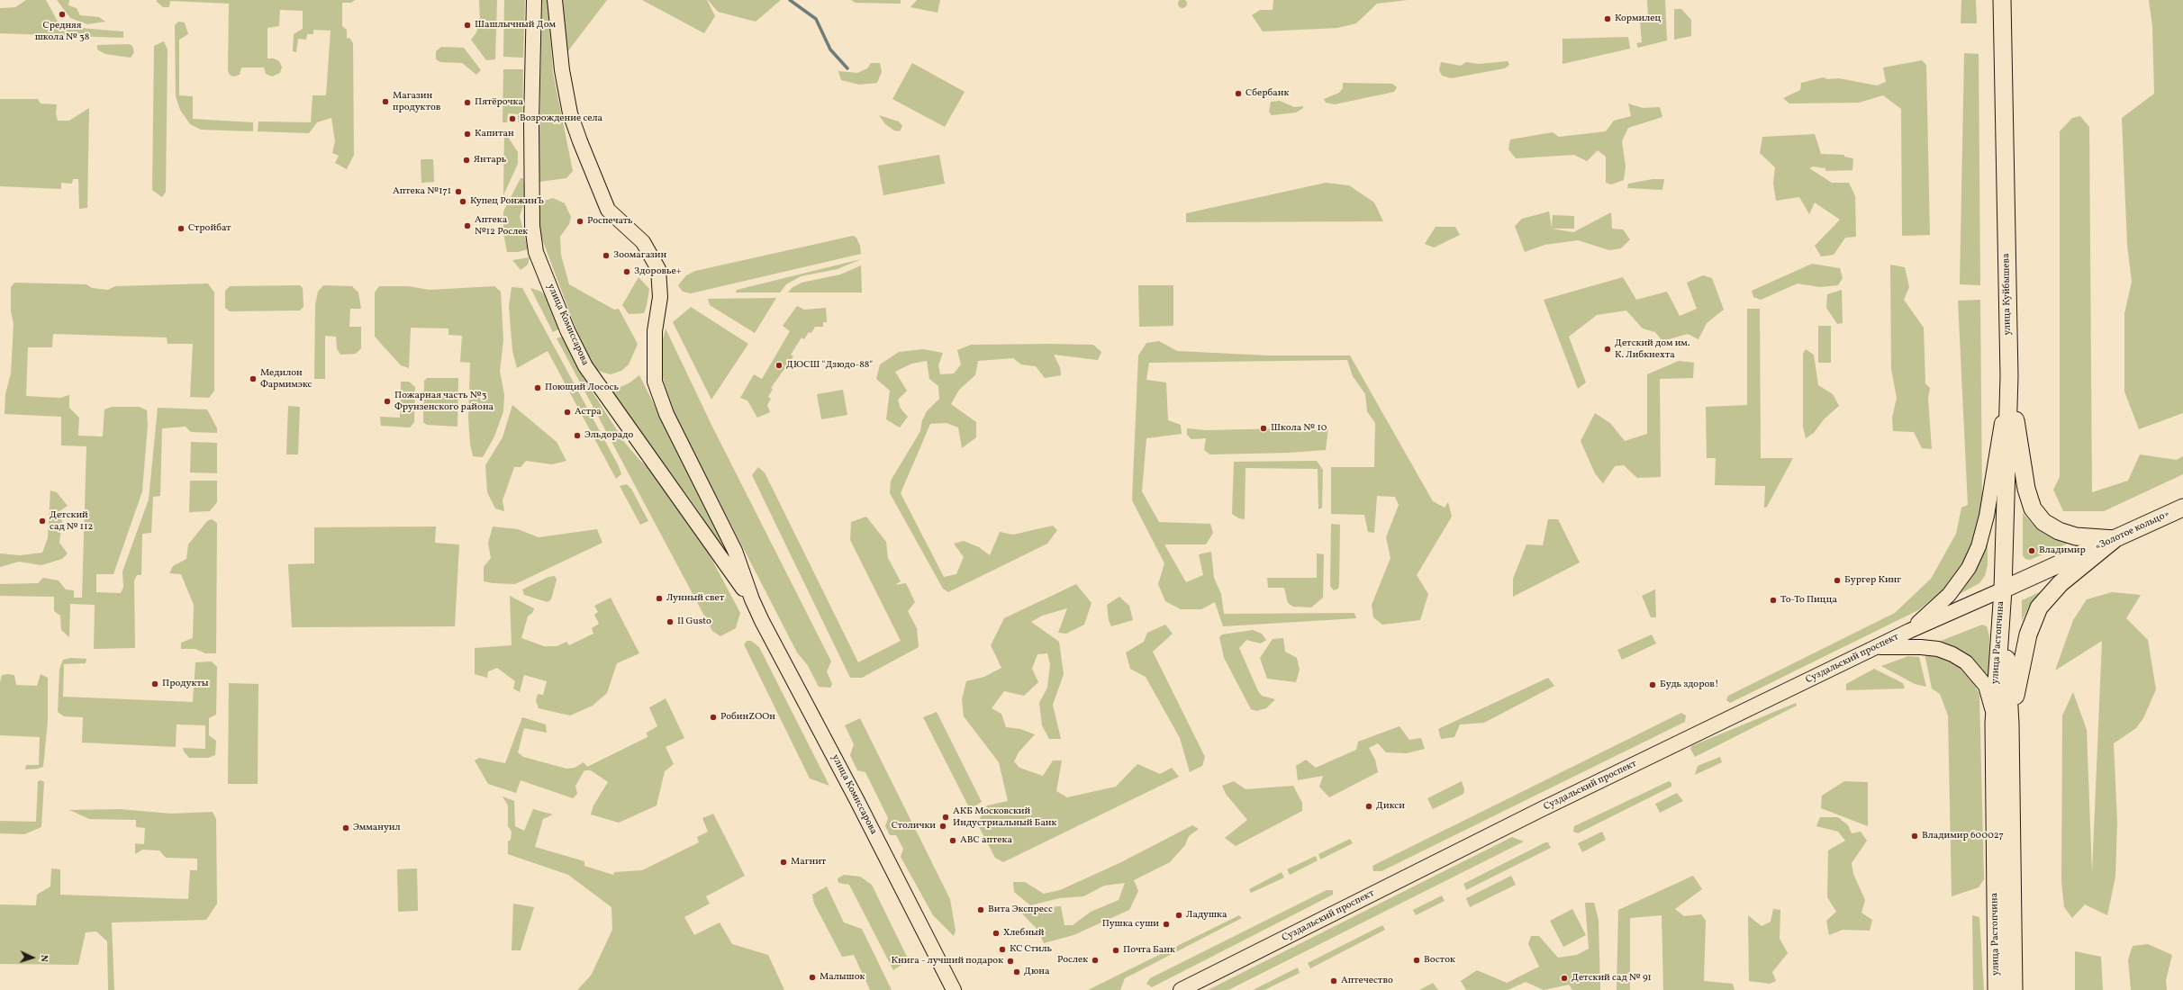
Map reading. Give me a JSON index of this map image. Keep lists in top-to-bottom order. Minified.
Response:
{"streets":{"highway":["улица Куйбышева","«Золотое кольцо»","улица Растопчина"],"main road":["улица Комиссарова","Суздальский проспект"]},"crossings":[["улица Куйбышева","«Золотое кольцо»"],["улица Куйбышева","улица Растопчина"],["улица Куйбышева","Суздальский проспект"],["«Золотое кольцо»","улица Растопчина"],["«Золотое кольцо»","Суздальский проспект"],["улица Растопчина","Суздальский проспект"]],"places":["Средняя школа № 38","Кормилец","Шашлычный Дом","Сбербанк","Магазин продуктов","Пятёрочка","Возрождение села","Капитан","Янтарь","Аптека №171","Купец РонжинЪ","Роспечать","Аптека №12 Рослек","Стройбат","Зоомагазин","Здоровье+","Детский дом им. К. Либкнехта","ДЮСШ \"Дзюдо-88\"","Медилон Фармимэкс","Поющий Лосось","Пожарная часть №3 Фрунзенского района","Астра","Школа № 10","Эльдорадо","Детский сад № 112","Владимир","Бургер Кинг","Лунный свет","То-То Пицца","Il Gusto","Продукты","Будь здоров!","РобинZOOн","Дикси","АКБ Московский Индустриальный Банк","Столички","Эммануил","Владимир 600027","ABC аптека","Магнит","Вита Экспресс","Ладушка","Пушка суши","Хлебный","КС Стиль","Почта Банк","Рослек","Восток","Книга - лучший подарок","Дюна","Малышок","Детский сад № 91","Аптечество"],"north":"right"}
